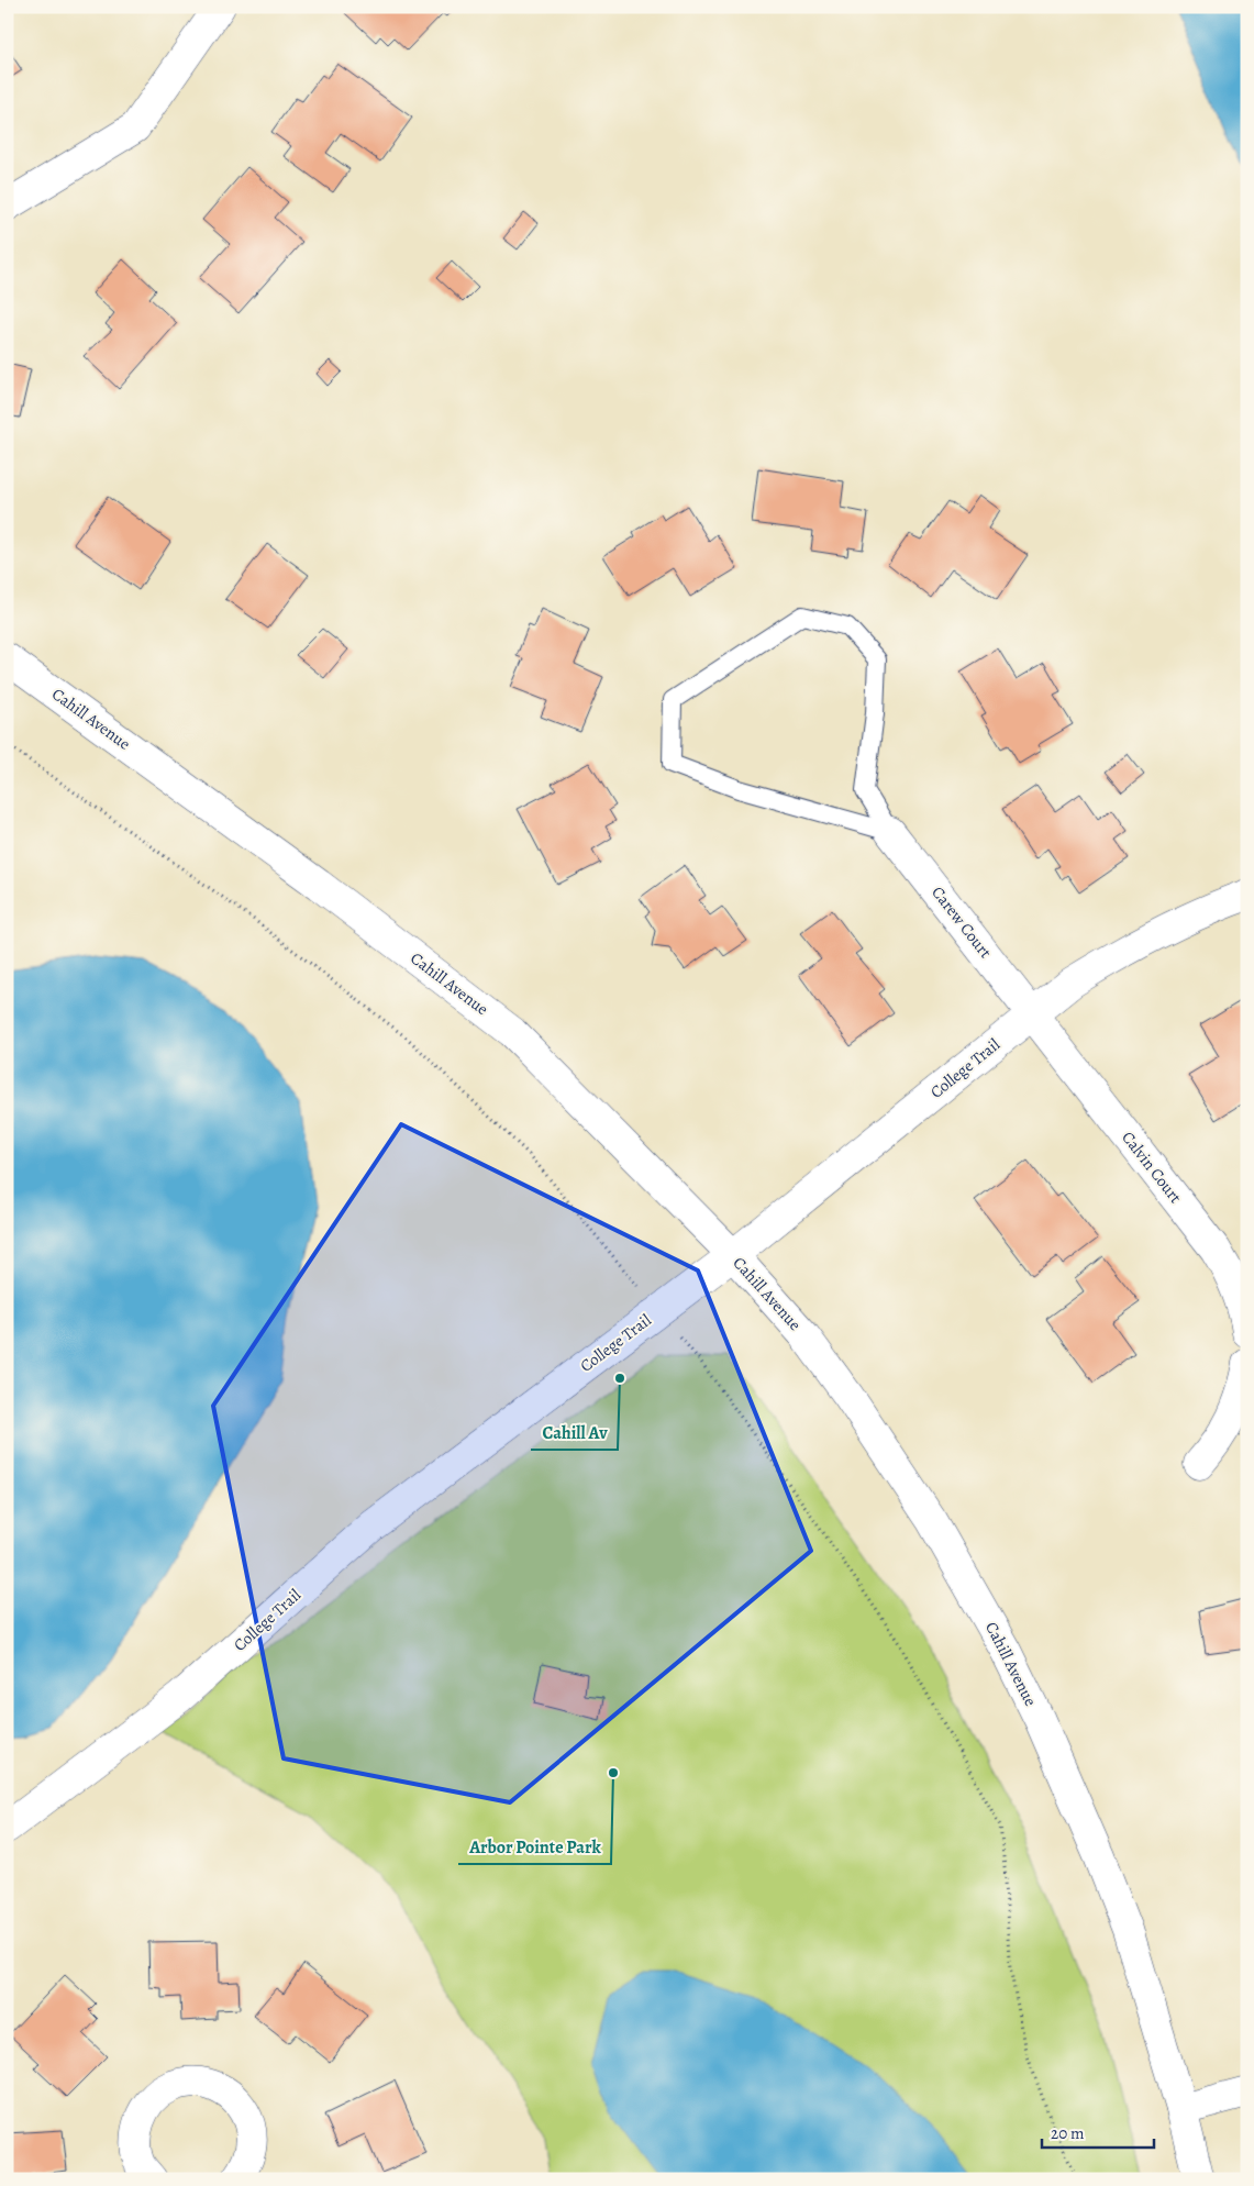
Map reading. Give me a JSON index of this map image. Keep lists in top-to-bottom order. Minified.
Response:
{"streets":{"street":["Cahill Avenue","Carew Court","College Trail","Calvin Court"]},"crossings":[["Cahill Avenue","College Trail"],["Carew Court","College Trail"],["Carew Court","Calvin Court"],["College Trail","Calvin Court"]],"places":["Cahill Av","Arbor Pointe Park"],"scale_bar":"20 m"}
